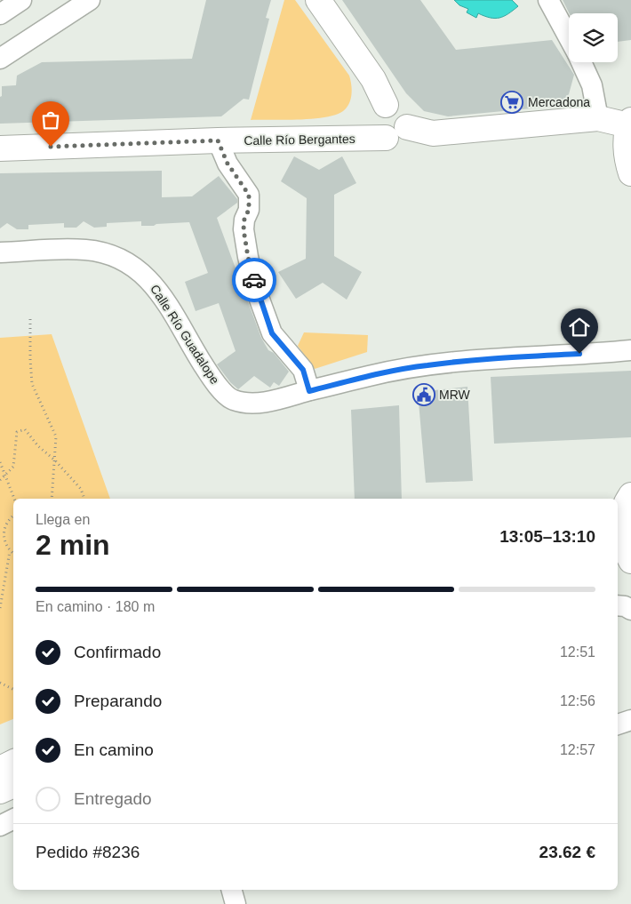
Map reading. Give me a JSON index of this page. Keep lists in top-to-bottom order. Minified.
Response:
{"streets":{"main road":["Calle Río Bergantes"],"street":["Calle Río Guadalope"]},"places":{"supermarket":["Mercadona"],"public building":["MRW"]},"page":{"heading":["2 min","Llega en","13:05–13:10"],"panel":["Pedido #8236","23.62 €"],"bar":"En camino · 180 m","list":[["Confirmado","12:51"],["Preparando","12:56"],["En camino","12:57"],"Entregado"]}}
